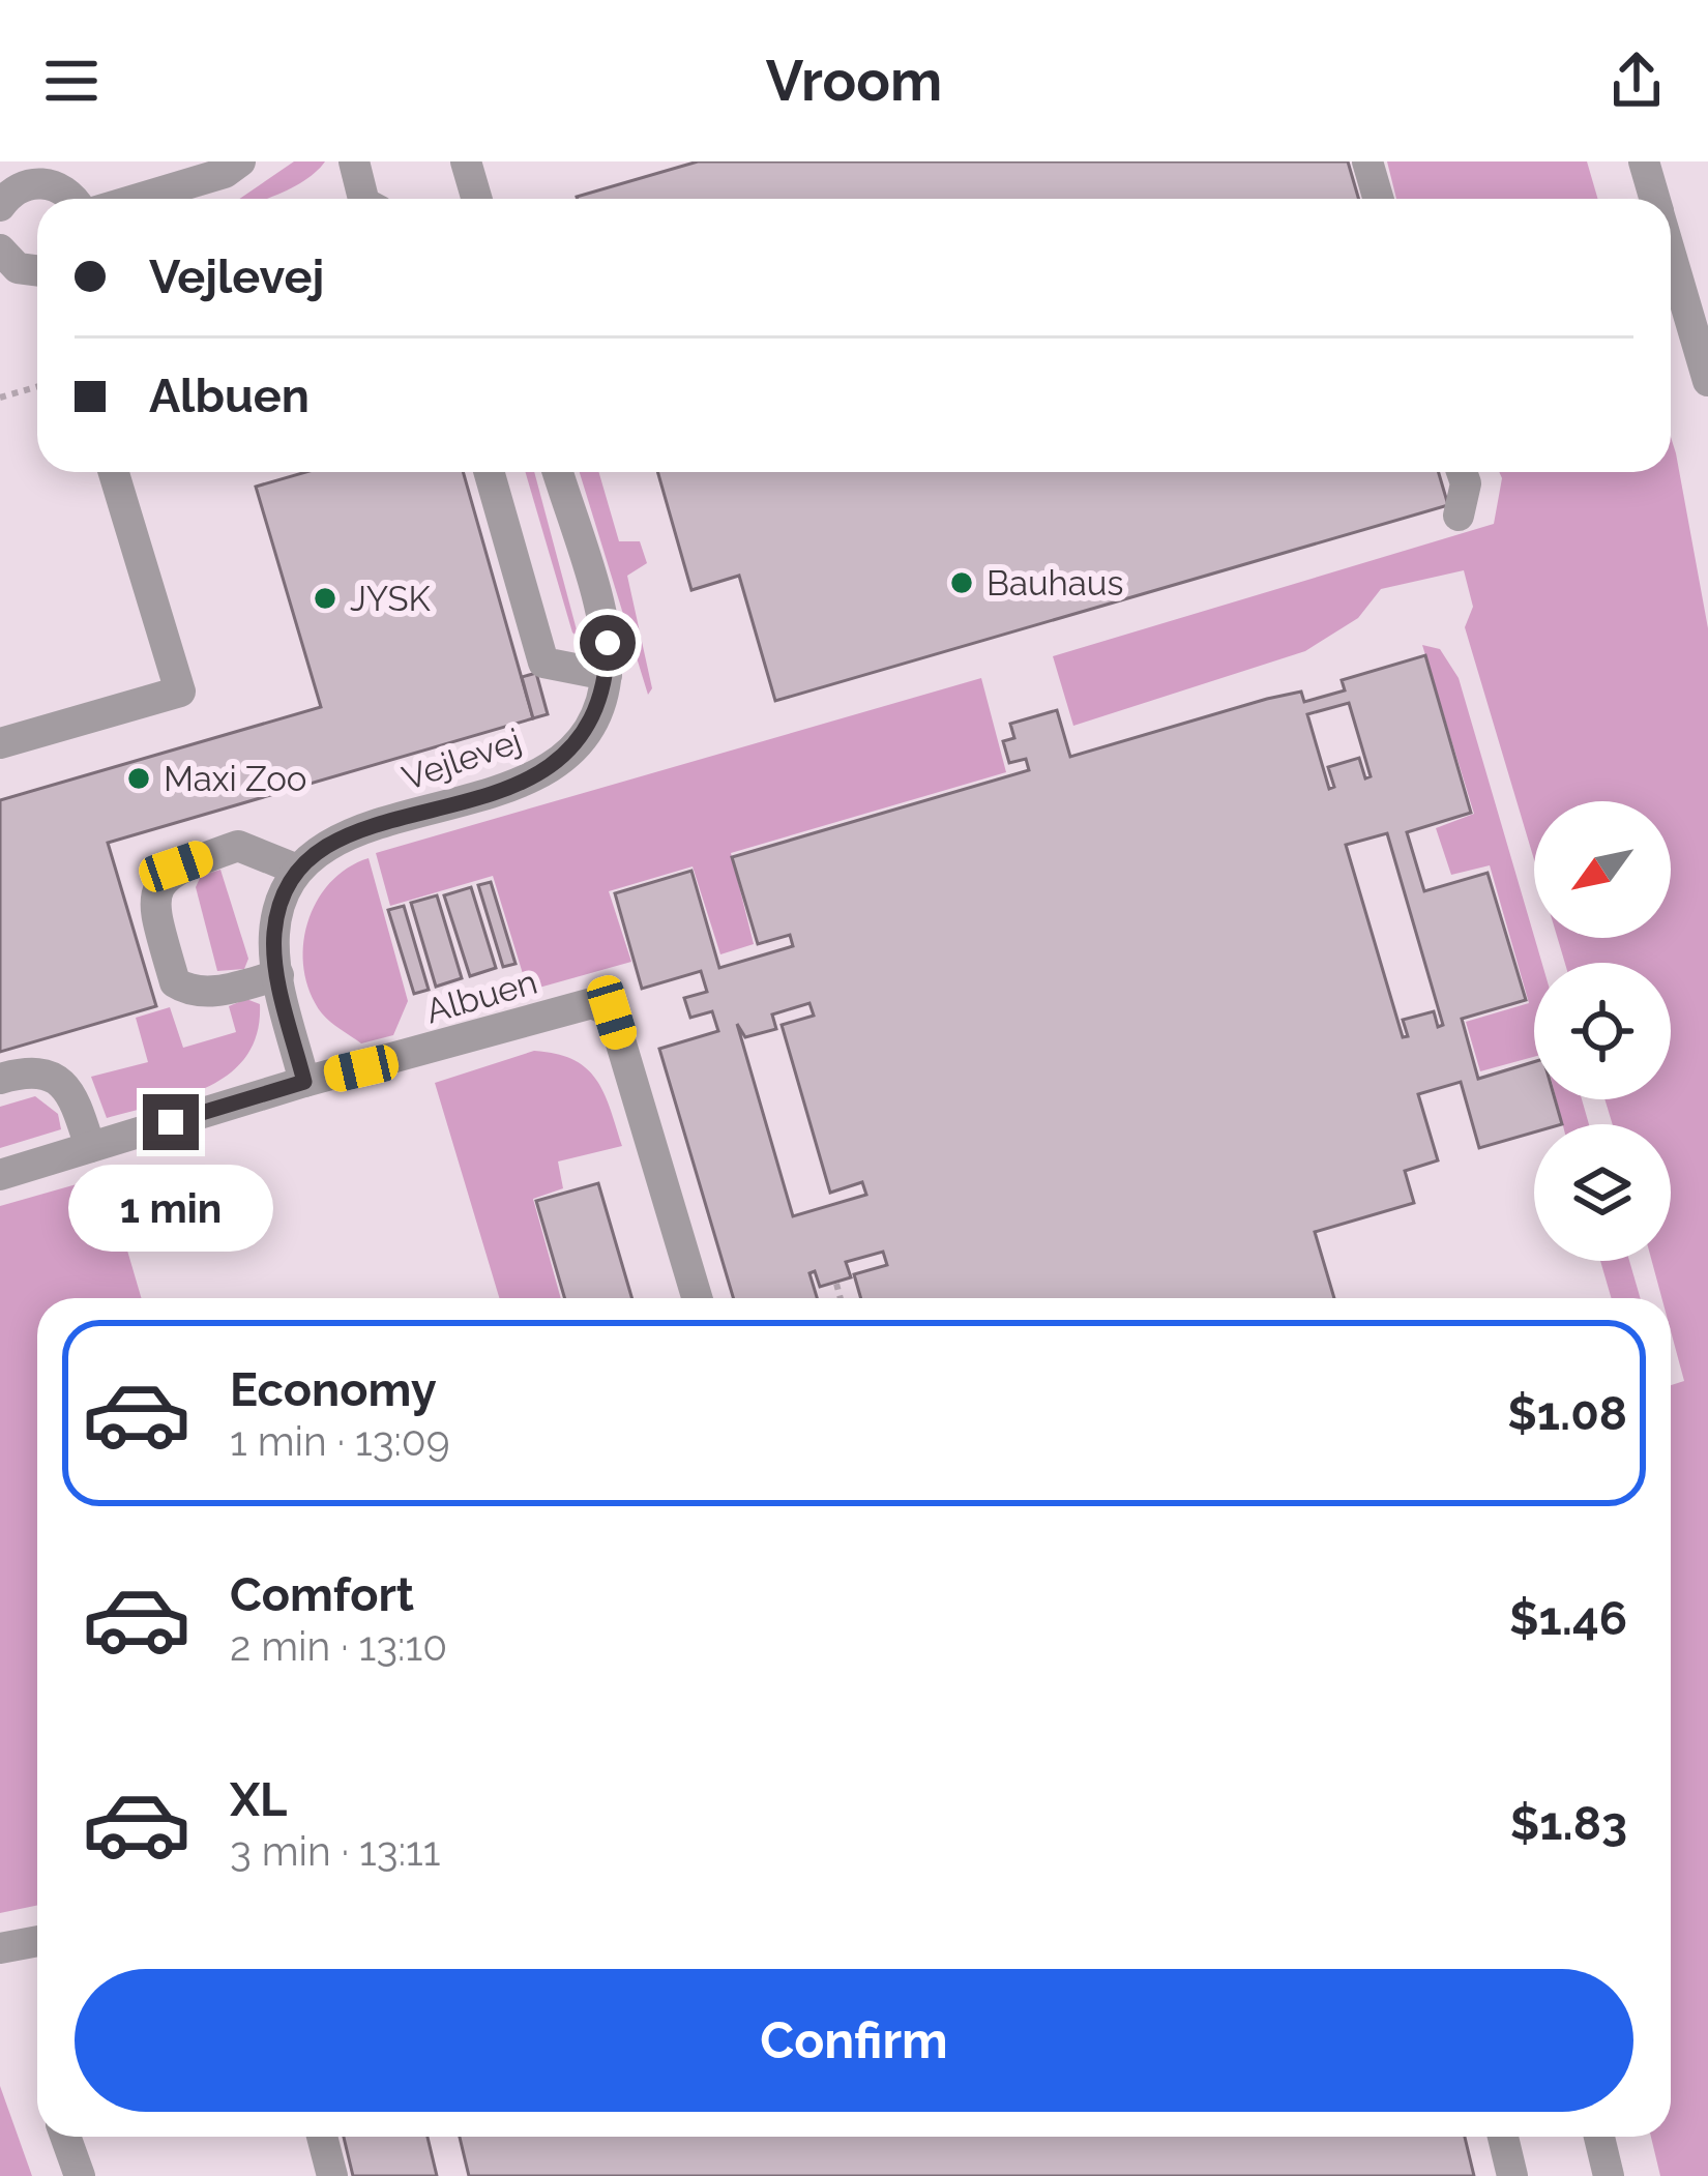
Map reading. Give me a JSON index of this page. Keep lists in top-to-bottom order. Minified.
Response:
{"streets":{"street":["Vejlevej","Albuen"]},"places":["Bauhaus","JYSK","Maxi Zoo"],"north":"bottom left","page":{"header":"Vroom","banner":["Vejlevej","Albuen"],"bubble":"1 min","list":[{"name":"Economy","note":"1 min · 13:09","value":"$1.08"},{"name":"Comfort","note":"2 min · 13:10","value":"$1.46"},{"name":"XL","note":"3 min · 13:11","value":"$1.83"}],"buttons":"Confirm"}}
